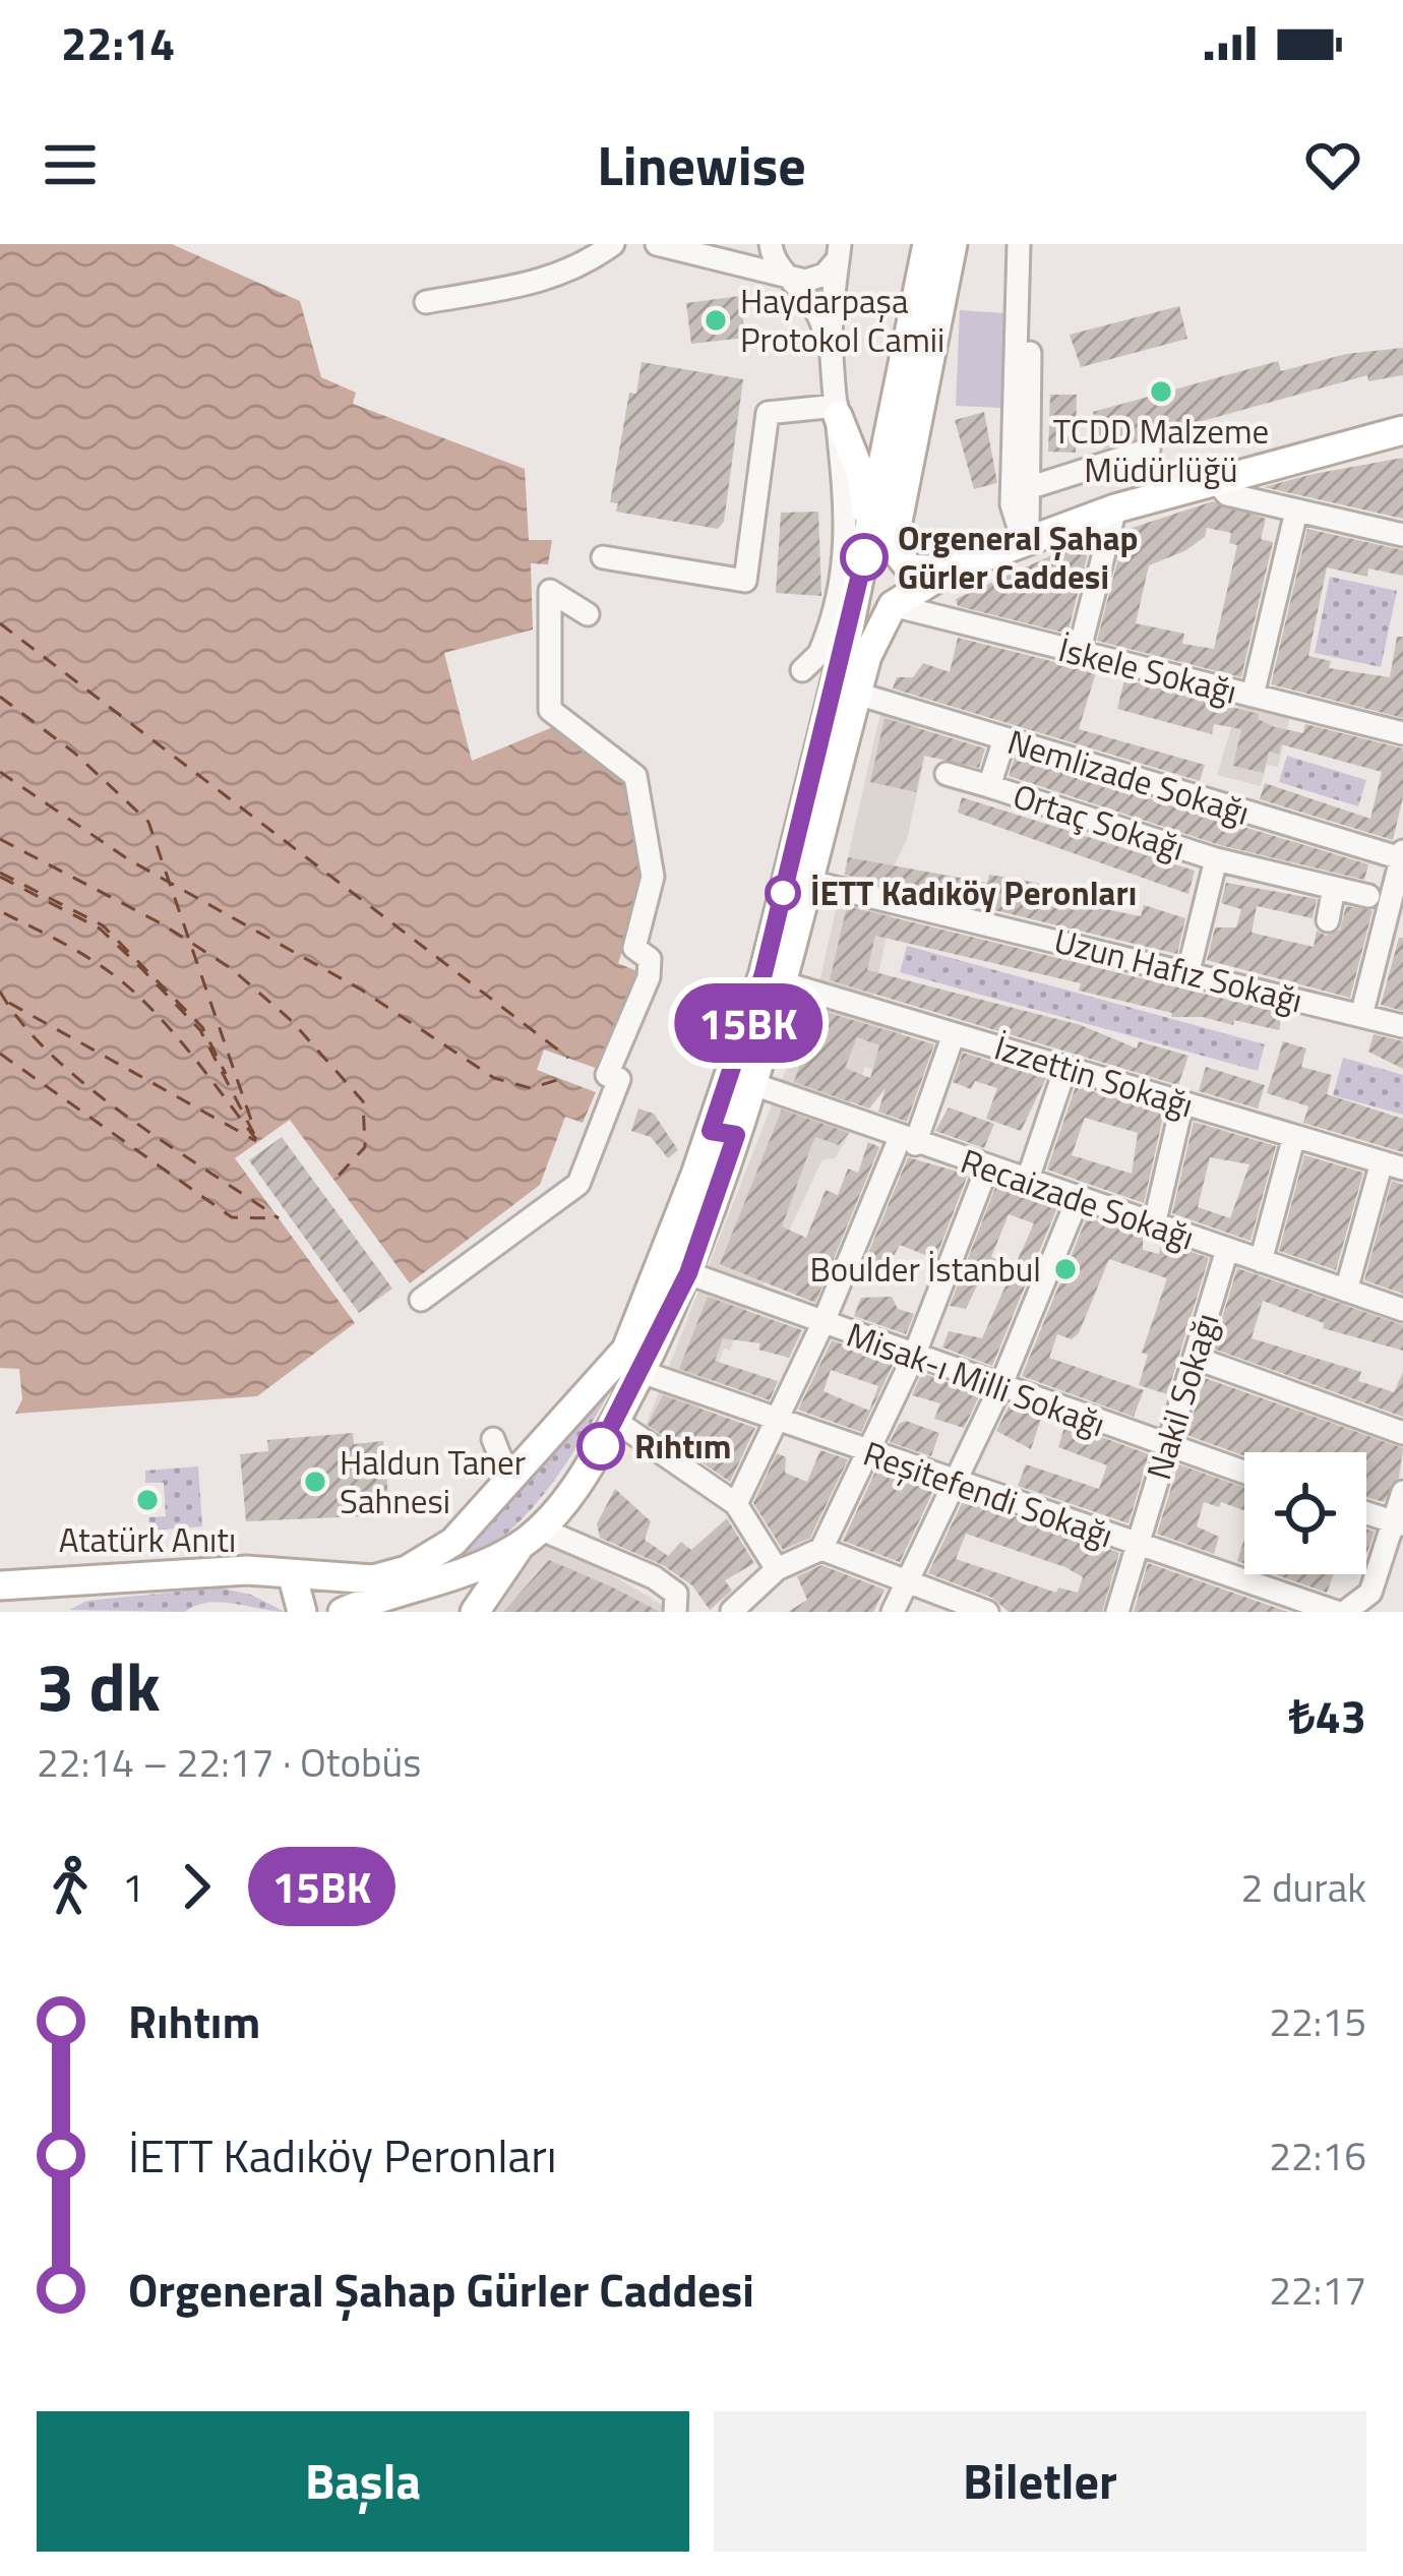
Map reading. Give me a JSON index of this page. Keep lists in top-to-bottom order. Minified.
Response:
{"streets":{"street":["İskele Sokağı","Nemlizade Sokağı","Ortaç Sokağı","Uzun Hafız Sokağı","İzzettin Sokağı","Recaizade Sokağı","Misak-ı Milli Sokağı","Nakil Sokağı","Reşitefendi Sokağı"]},"crossings":[["Nemlizade Sokağı","Ortaç Sokağı"],["Ortaç Sokağı","Uzun Hafız Sokağı"],["Recaizade Sokağı","Nakil Sokağı"],["Misak-ı Milli Sokağı","Nakil Sokağı"],["Nakil Sokağı","Reşitefendi Sokağı"]],"places":["Haydarpaşa Protokol Camii","TCDD Malzeme Müdürlüğü","Orgeneral Şahap Gürler Caddesi","İETT Kadıköy Peronları","Boulder İstanbul","Rıhtım","Haldun Taner Sahnesi","Atatürk Anıtı"],"lines":["bus line 15BK"],"page":{"status":"22:14","header":"Linewise","on_map":"15BK","heading":["3 dk","22:14 – 22:17 · Otobüs","₺43"],"legs":["1","15BK","2 durak"],"list":[{"name":"Rıhtım","value":"22:15"},{"name":"İETT Kadıköy Peronları","value":"22:16"},{"name":"Orgeneral Şahap Gürler Caddesi","value":"22:17"}],"buttons":["Başla","Biletler"]}}
